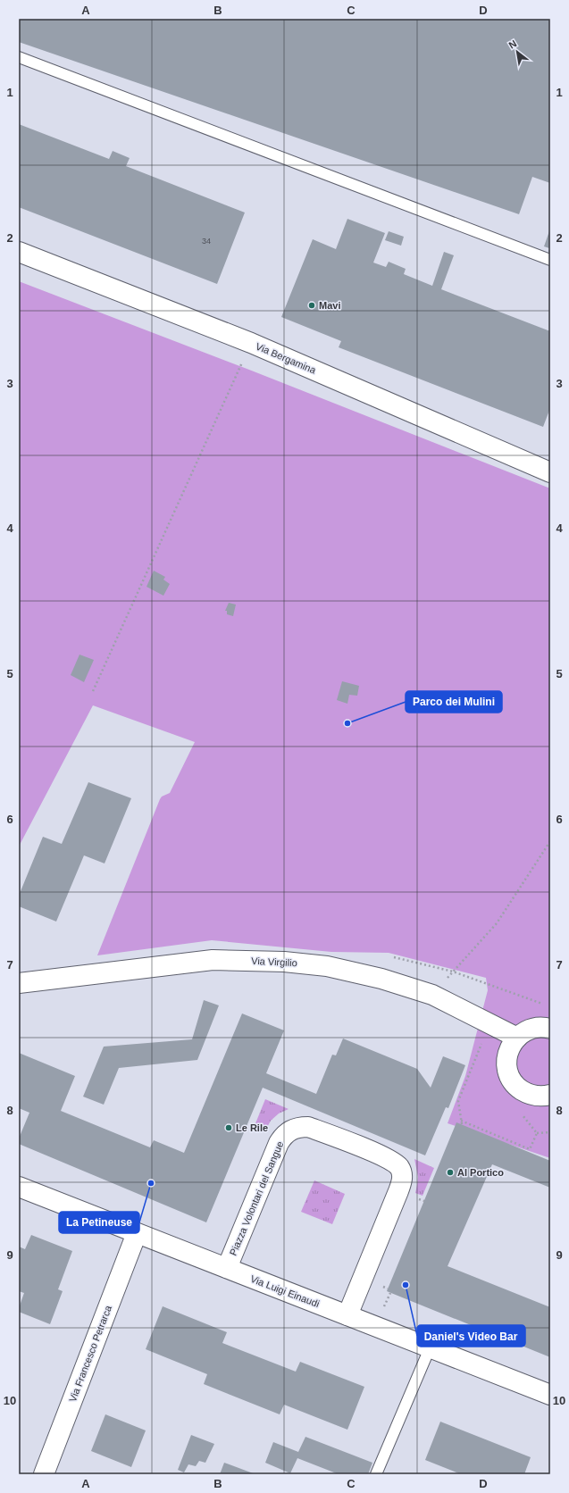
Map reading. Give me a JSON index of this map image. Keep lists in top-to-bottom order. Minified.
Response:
{"streets":{"street":["Via Bergamina","Via Virgilio","Piazza Volontari del Sangue","Via Luigi Einaudi","Via Francesco Petrarca"]},"crossings":[["Piazza Volontari del Sangue","Via Luigi Einaudi"],["Via Luigi Einaudi","Via Francesco Petrarca"]],"places":["Mavi","Parco dei Mulini","Le Rile","Al Portico","La Petineuse","Daniel's Video Bar"],"house_numbers":["34"],"north":"top left","grid":{"columns":["A","B","C","D"],"rows":["1","2","3","4","5","6","7","8","9","10"]}}
